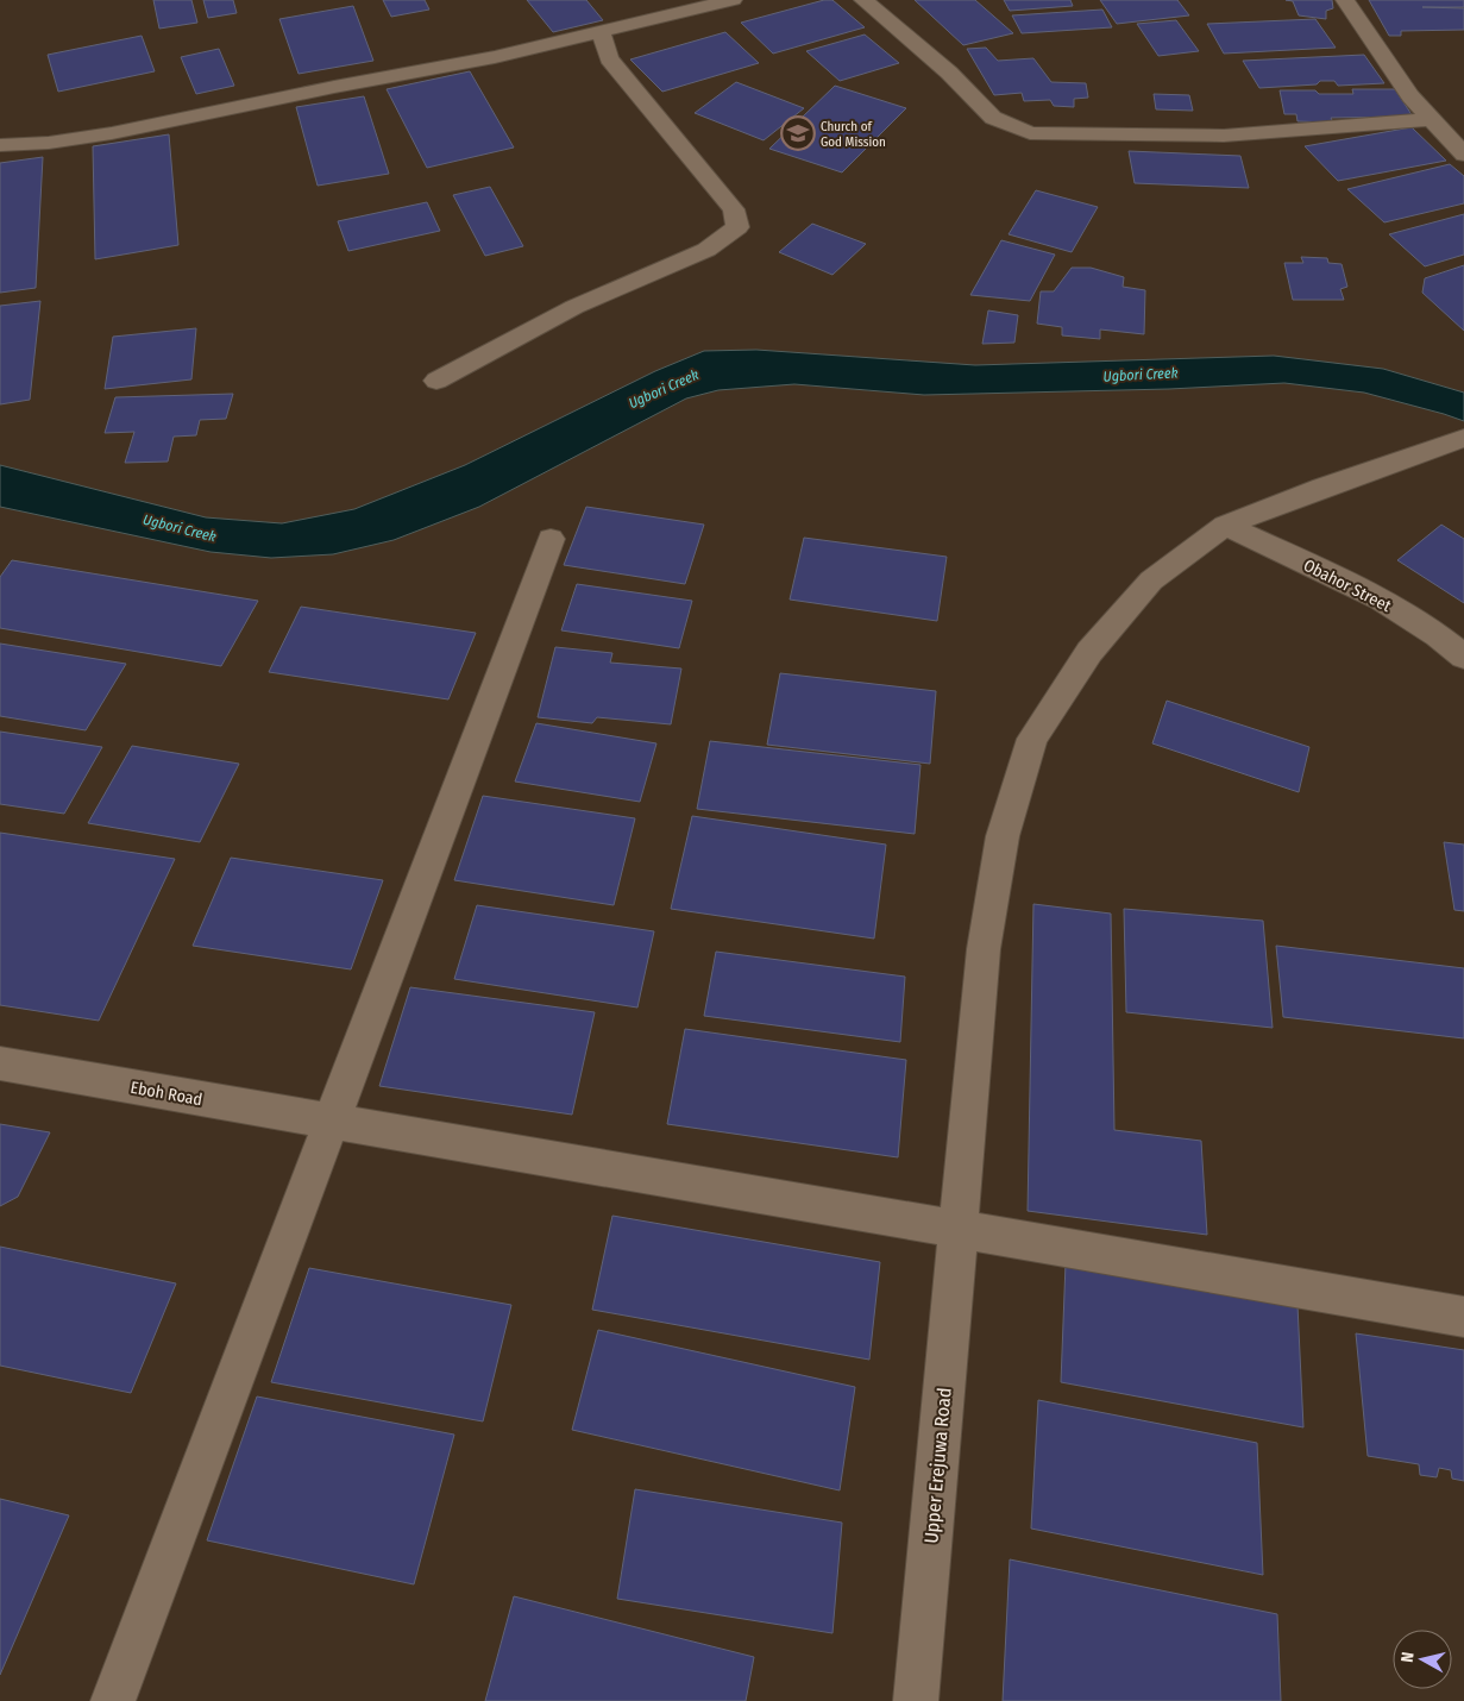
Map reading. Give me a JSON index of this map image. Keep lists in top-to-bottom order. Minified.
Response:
{"streets":{"street":["Obahor Street","Eboh Road","Upper Erejuwa Road"]},"crossings":[["Obahor Street","Upper Erejuwa Road"],["Eboh Road","Upper Erejuwa Road"]],"water":["Ugbori Creek"],"places":{"school or university":["Church of God Mission"]},"north":"left"}
